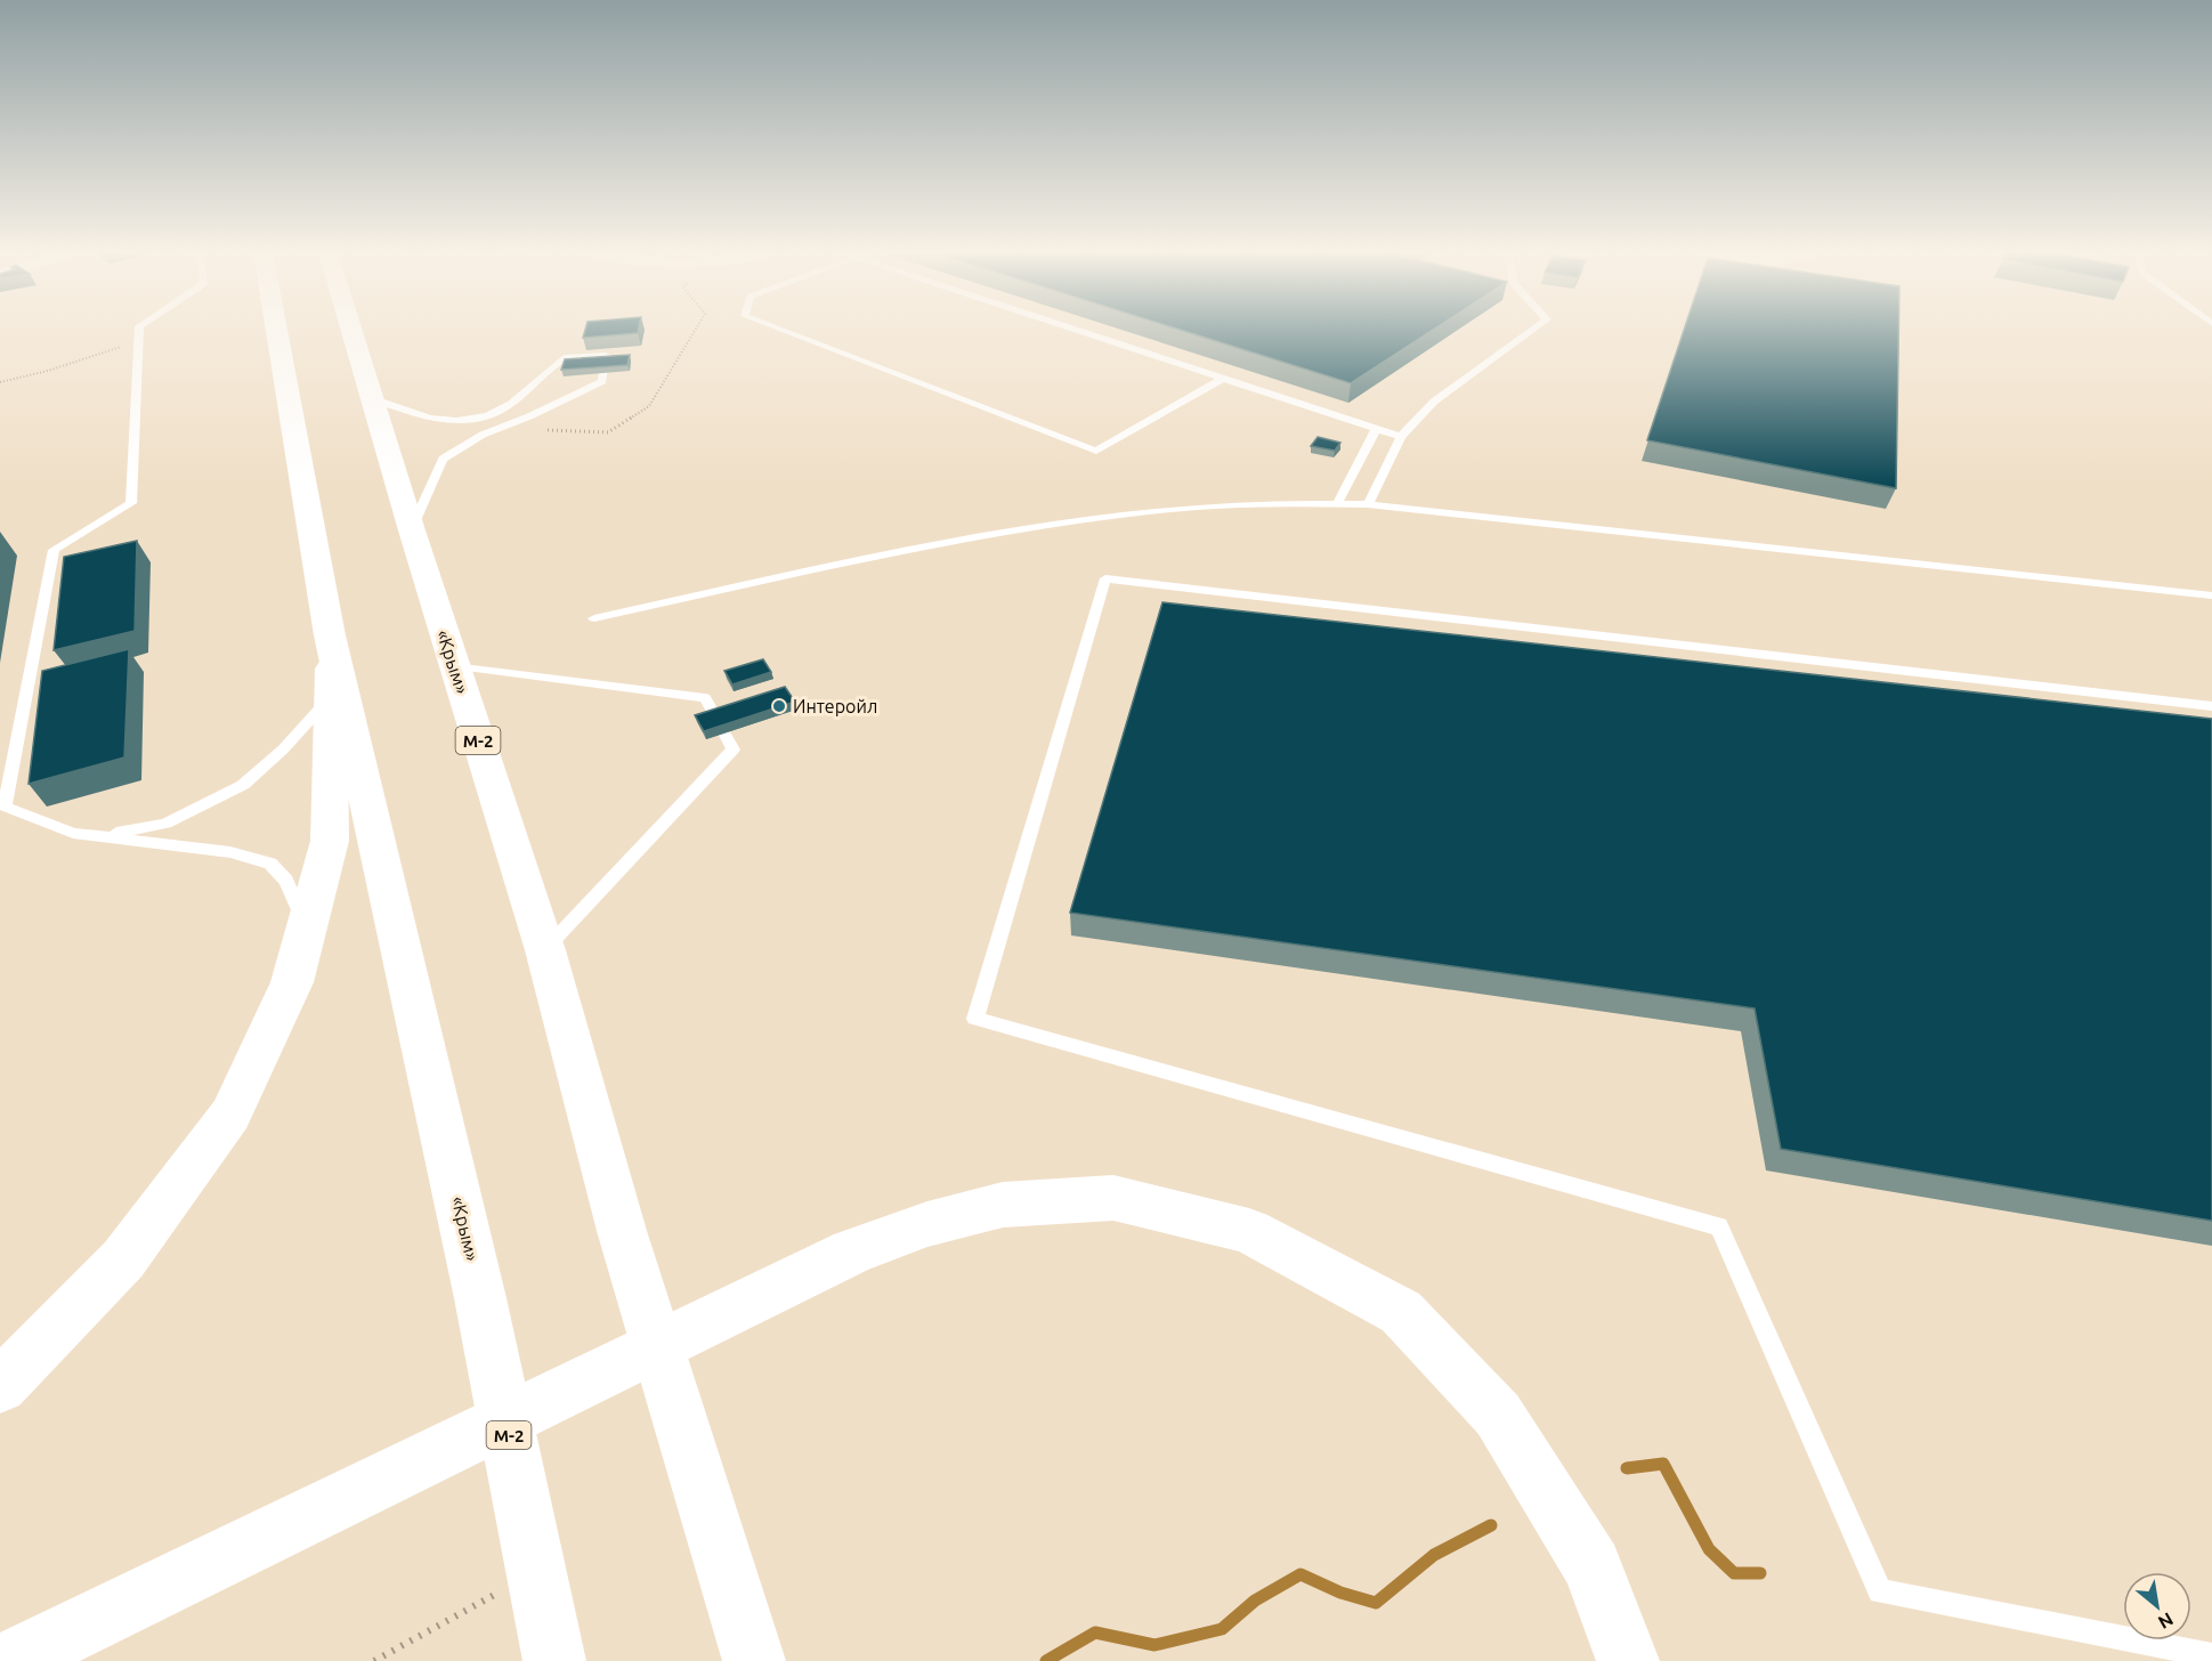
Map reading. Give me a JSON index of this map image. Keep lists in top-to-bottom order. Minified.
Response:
{"streets":{"main road":["«Крым»","М-2"]},"crossings":[["«Крым»","М-2"]],"places":["Интеройл"],"north":"bottom right"}
